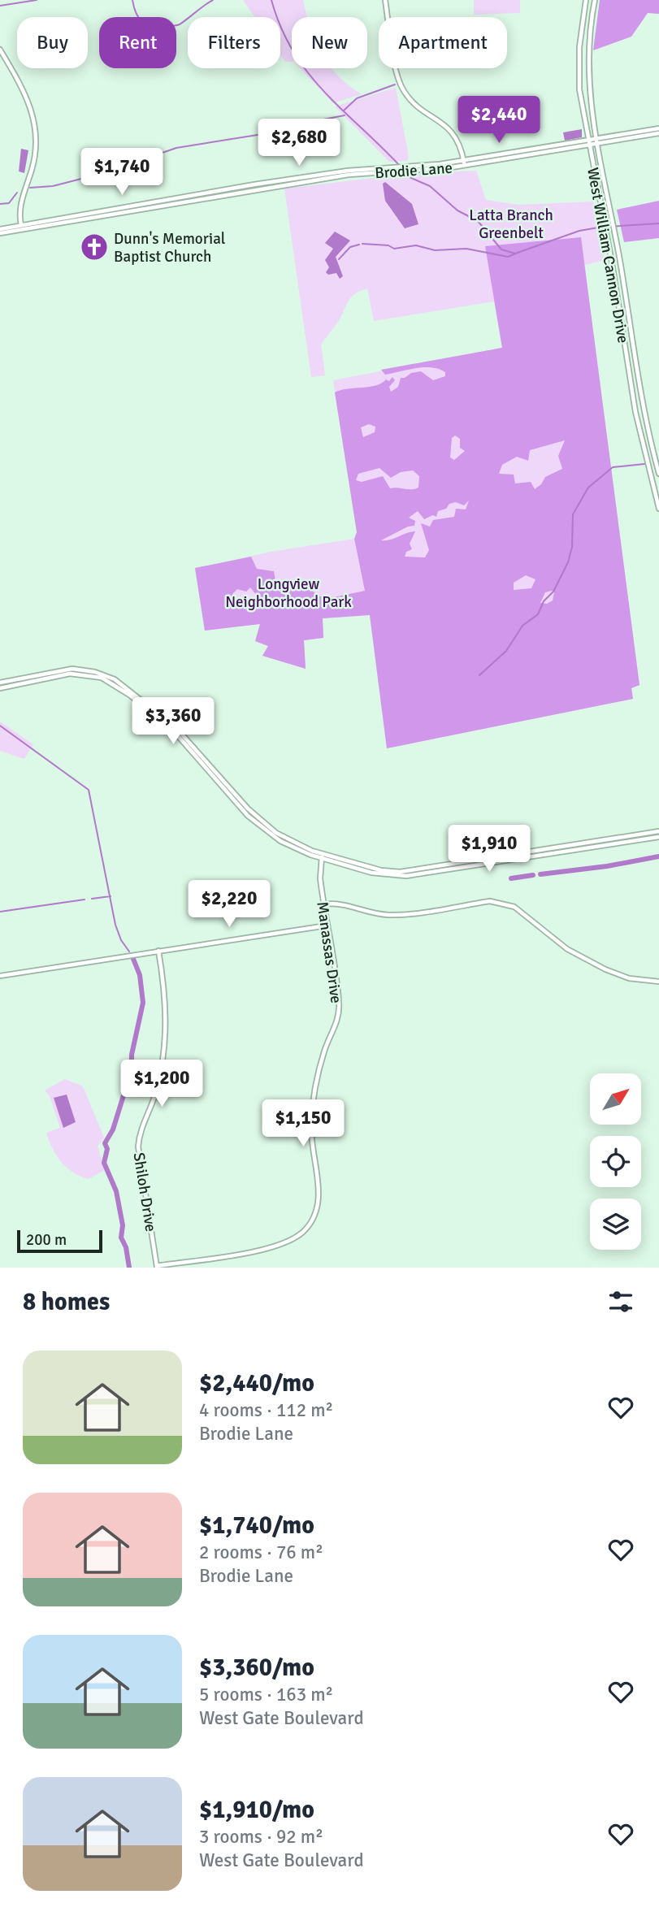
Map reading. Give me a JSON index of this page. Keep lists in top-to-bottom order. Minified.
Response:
{"streets":{"main road":["Brodie Lane","West William Cannon Drive","Manassas Drive","Shiloh Drive"]},"crossings":[["Brodie Lane","West William Cannon Drive"],["Manassas Drive","Shiloh Drive"]],"parks":["Latta Branch Greenbelt","Longview Neighborhood Park"],"places":{"church":["Dunn's Memorial Baptist Church"]},"scale_bar":"200 m","north":"top right","page":{"chip":["Buy","Rent","Filters","New","Apartment"],"price":["$2,440","$2,680","$1,740","$3,360","$1,910","$2,220","$1,200","$1,150"],"scale":"200 m","heading":"8 homes","list":[{"name":"$2,440/mo","note":"4 rooms · 112 m² · Brodie Lane"},{"name":"$1,740/mo","note":"2 rooms · 76 m² · Brodie Lane"},{"name":"$3,360/mo","note":"5 rooms · 163 m² · West Gate Boulevard"},{"name":"$1,910/mo","note":"3 rooms · 92 m² · West Gate Boulevard"}]}}
